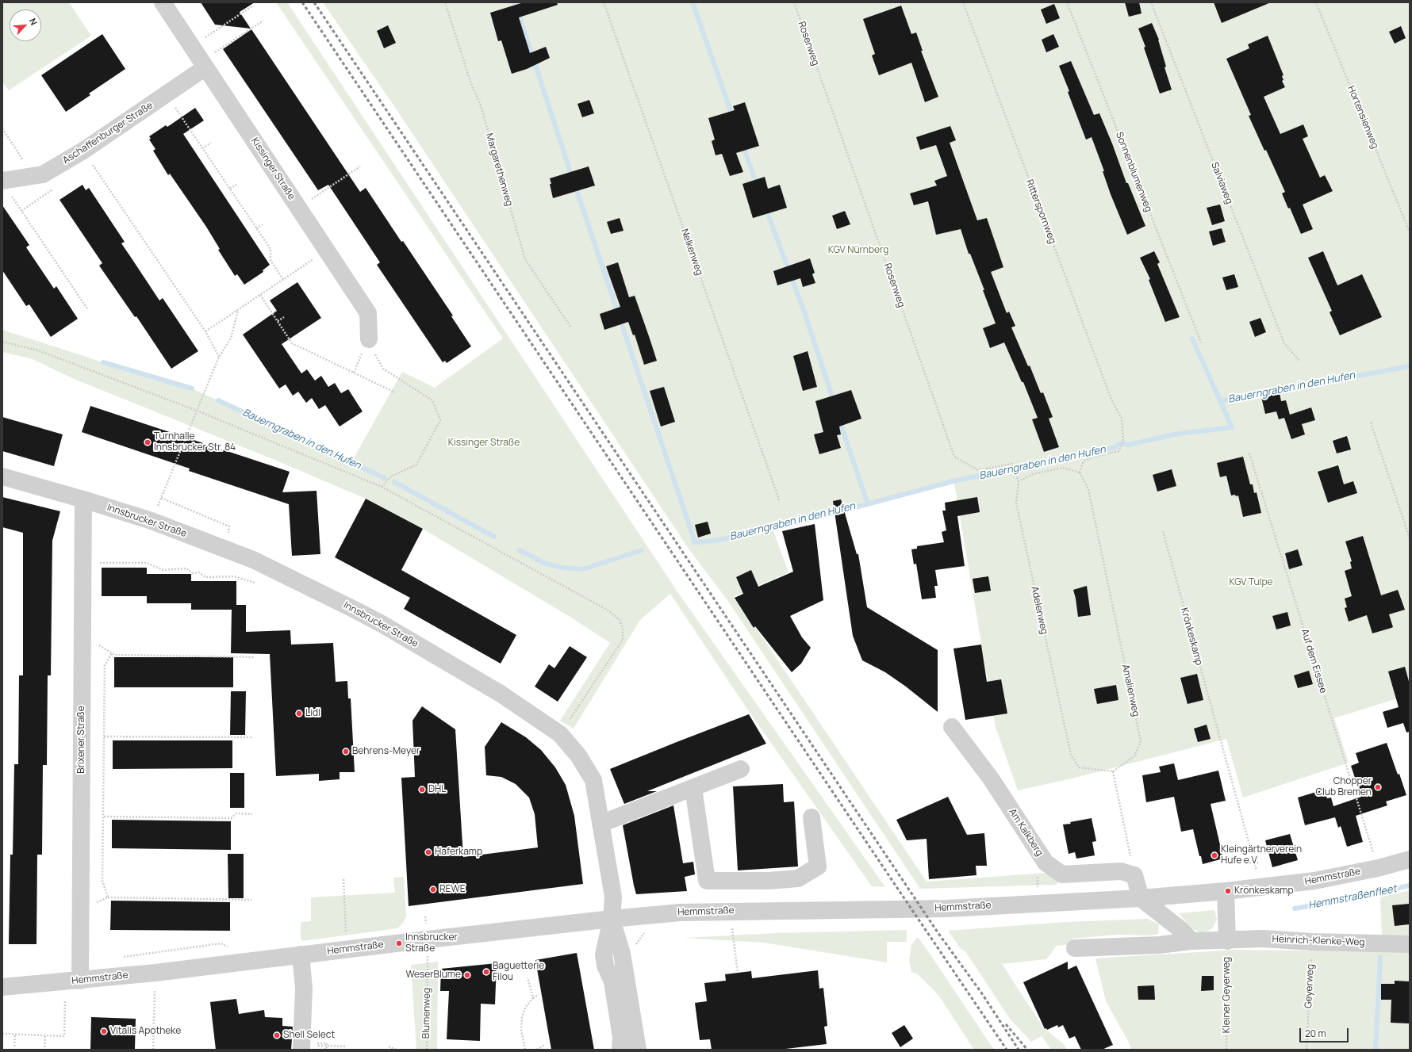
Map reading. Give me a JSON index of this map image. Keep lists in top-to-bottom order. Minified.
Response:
{"streets":{"street":["Aschaffenburger Straße","Kissinger Straße","Innsbrucker Straße","Brixener Straße","Am Kalkberg","Hemmstraße","Heinrich-Klenke-Weg"],"path":["Rosenweg","Hortensienweg","Margarethenweg","Sonnenblumenweg","Salviaweg","Ritterspornweg","Nelkenweg","Adelenweg","Krönkeskamp","Auf dem Eissee","Amalienweg","Geyerweg","Kleiner Geyerweg","Blumenweg"]},"crossings":[["Rosenweg","Adelenweg"],["Aschaffenburger Straße","Kissinger Straße"],["Ritterspornweg","Amalienweg"],["Innsbrucker Straße","Brixener Straße"],["Innsbrucker Straße","Hemmstraße"],["Adelenweg","Amalienweg"],["Krönkeskamp","Hemmstraße"],["Auf dem Eissee","Hemmstraße"],["Brixener Straße","Hemmstraße"],["Hemmstraße","Blumenweg"],["Heinrich-Klenke-Weg","Geyerweg"],["Heinrich-Klenke-Weg","Kleiner Geyerweg"]],"water":["Bauerngraben in den Hufen","Hemmstraßenfleet"],"parks":["KGV Nürnberg","Kissinger Straße","KGV Tulpe"],"places":["Turnhalle Innsbrucker Str. 84","Lidl","Behrens-Meyer","Chopper Club Bremen","DHL","Haferkamp","Kleingärtnerverein Hufe e.V.","REWE","Krönkeskamp","Innsbrucker Straße","Baguetterie Filou","WeserBlume","Vitalis Apotheke","Shell Select"],"scale_bar":"20 m","north":"top right"}
